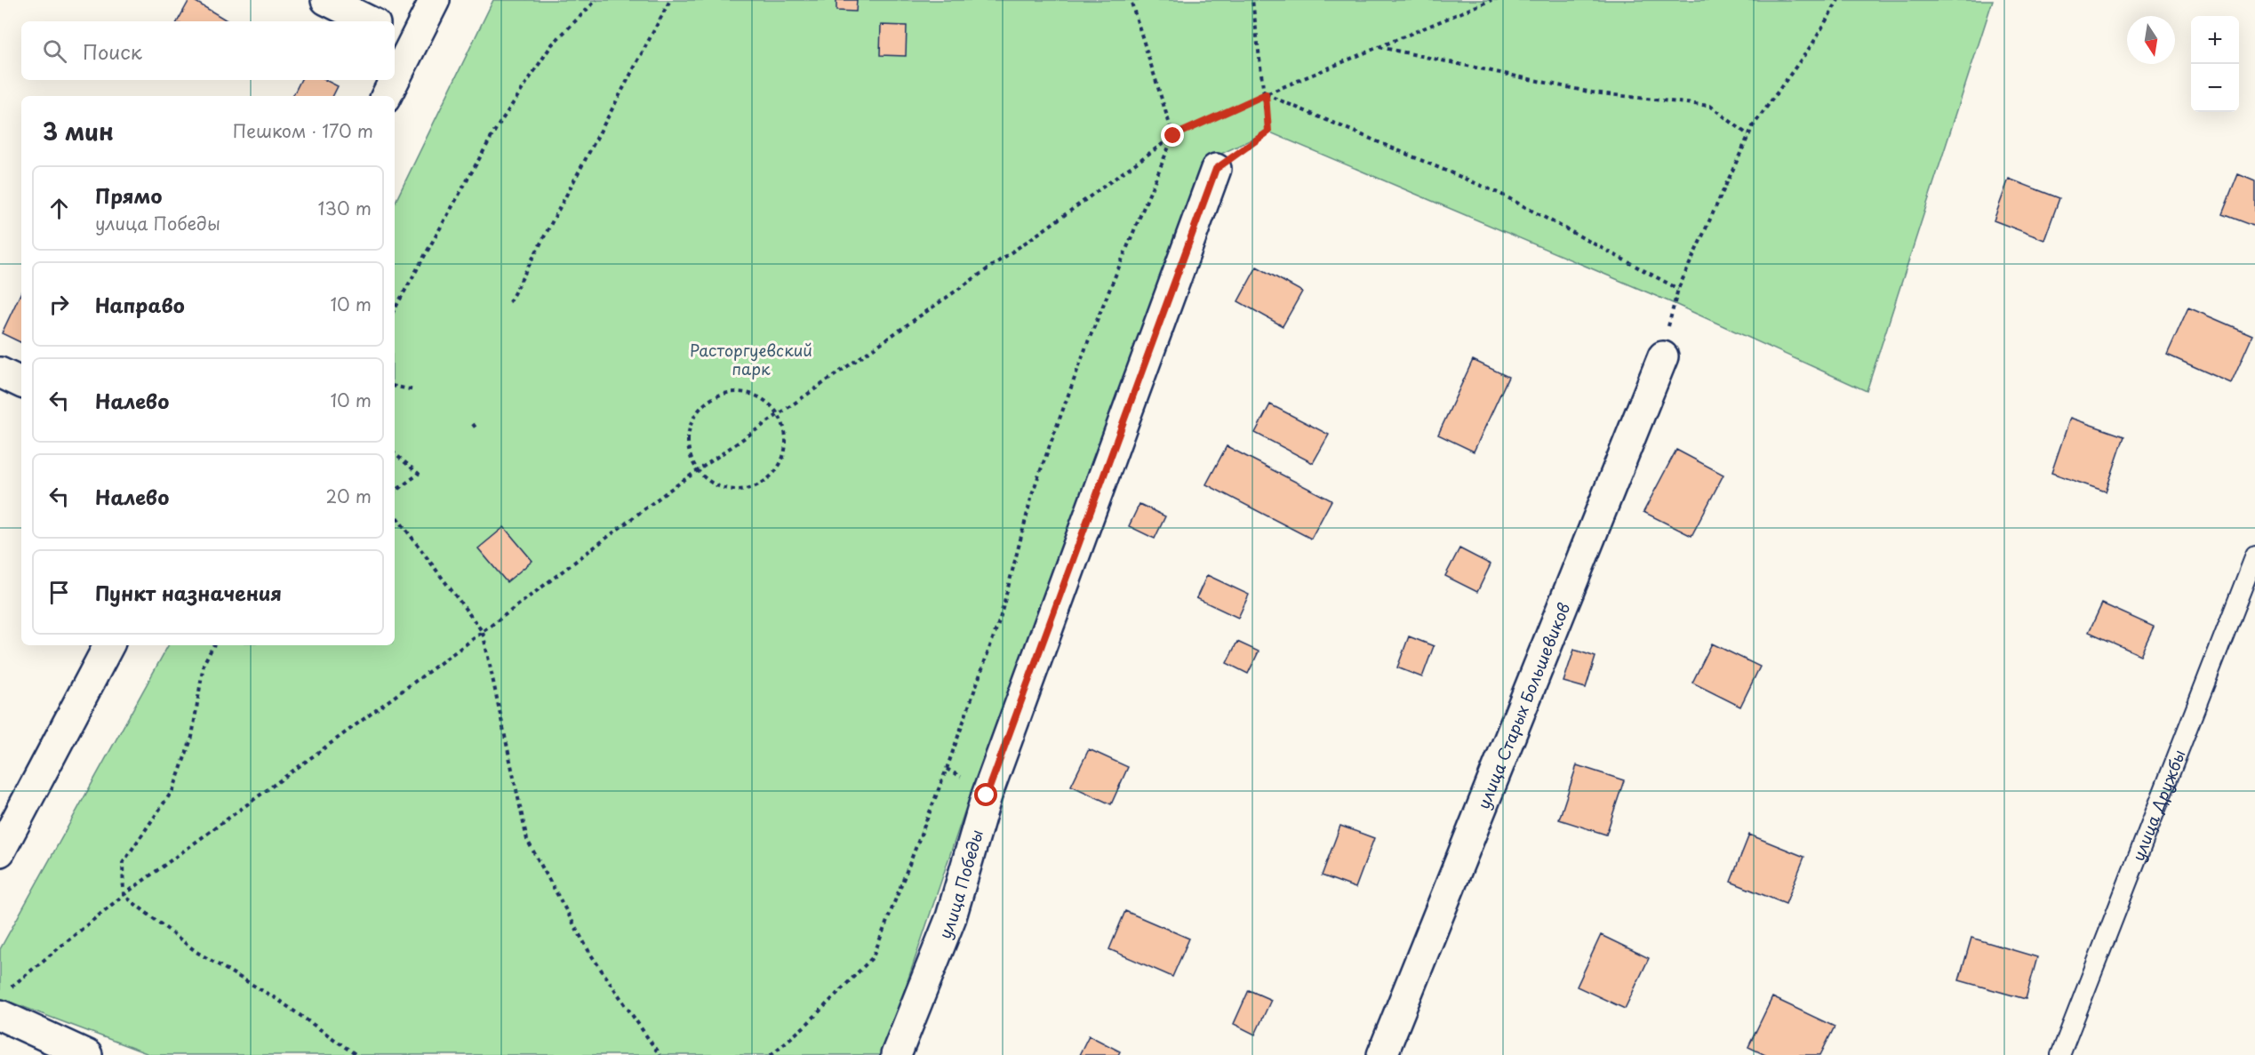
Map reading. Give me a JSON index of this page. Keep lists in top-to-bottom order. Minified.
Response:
{"streets":{"street":["улица Старых Большевиков","улица Победы"],"lane":["улица Дружбы"]},"parks":["Расторгуевский парк"],"north":"bottom","page":{"map_buttons":["+","−"],"search":"Поиск","heading":["3 мин","Пешком · 170 m"],"list":[["Прямо","улица Победы","130 m"],["Направо","10 m"],["Налево","10 m"],["Налево","20 m"],"Пункт назначения"]}}
